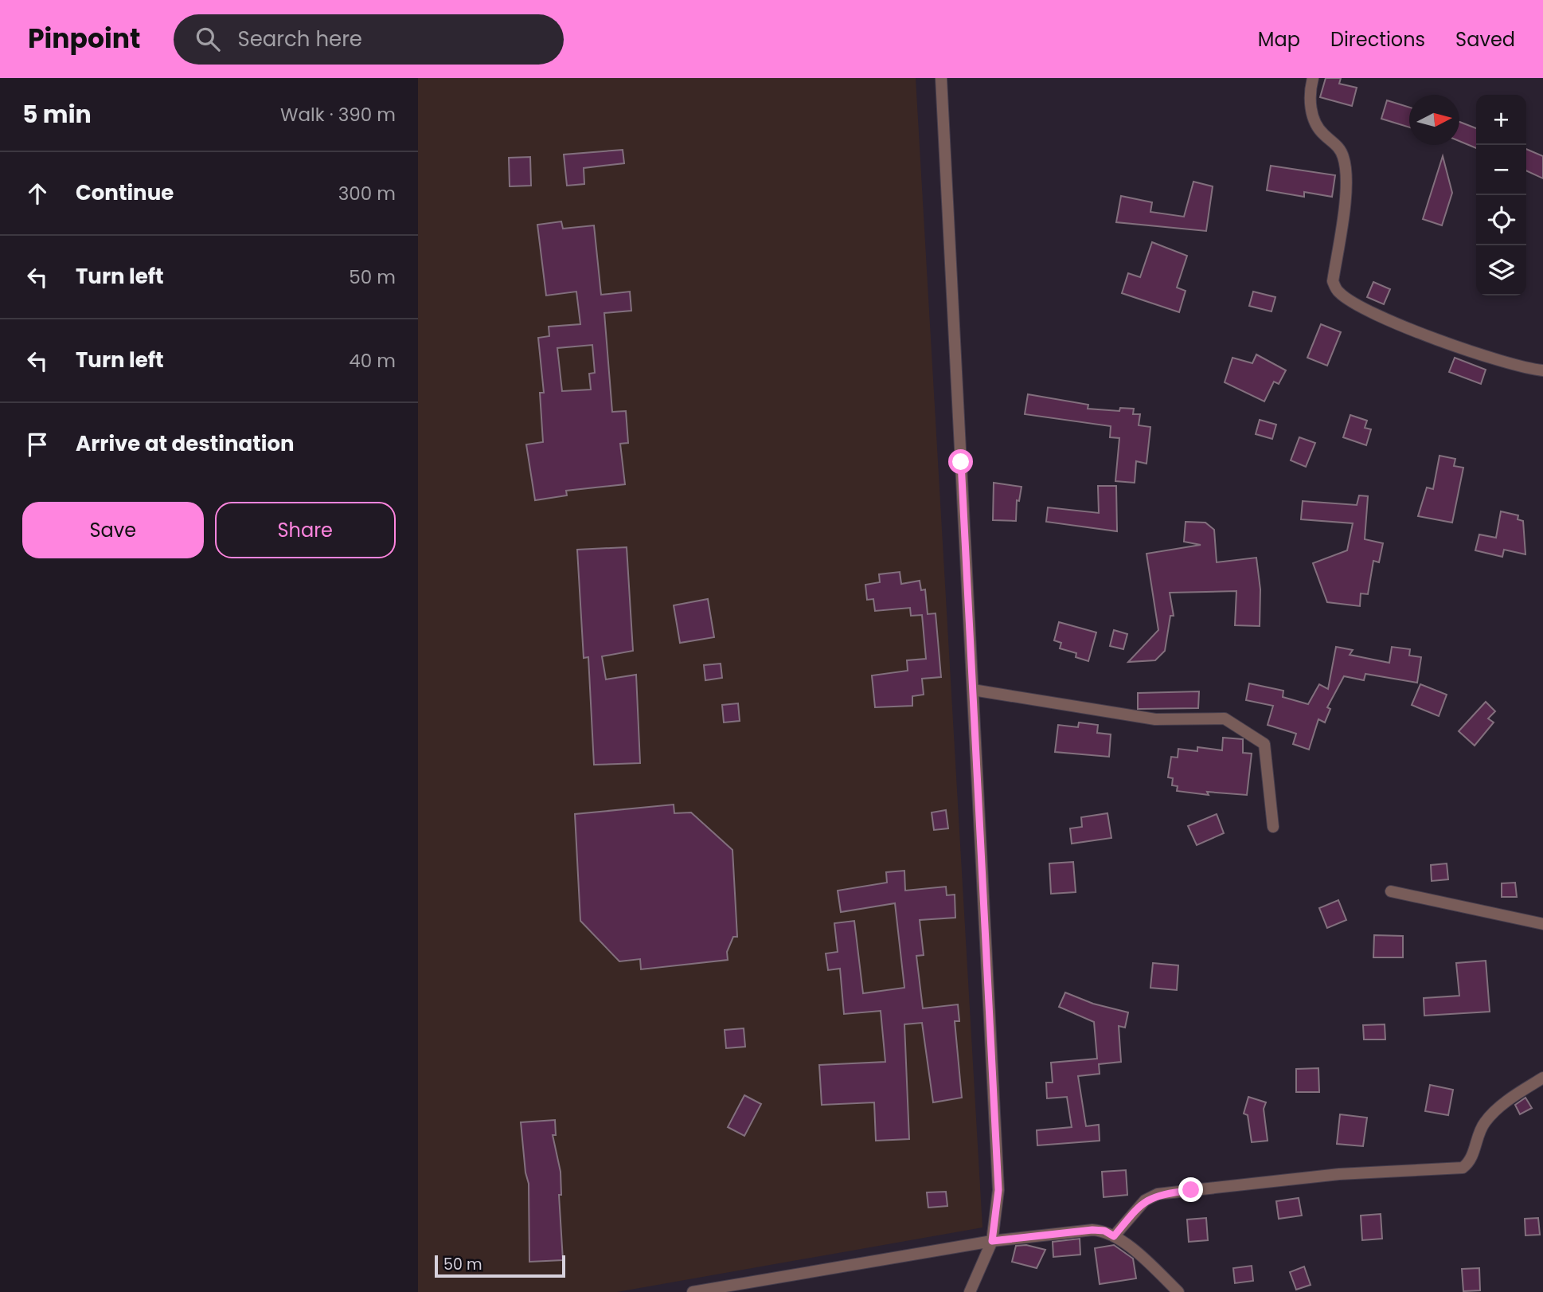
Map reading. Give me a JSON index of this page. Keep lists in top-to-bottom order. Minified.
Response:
{"scale_bar":"50 m","north":"right","page":{"header":"Pinpoint","search":"Search here","nav":["Map","Directions","Saved"],"heading":["5 min","Walk · 390 m"],"map_buttons":["+","−"],"list":[["Continue","300 m"],["Turn left","50 m"],["Turn left","40 m"],"Arrive at destination"],"buttons":["Save","Share"],"scale":"50 m"}}
